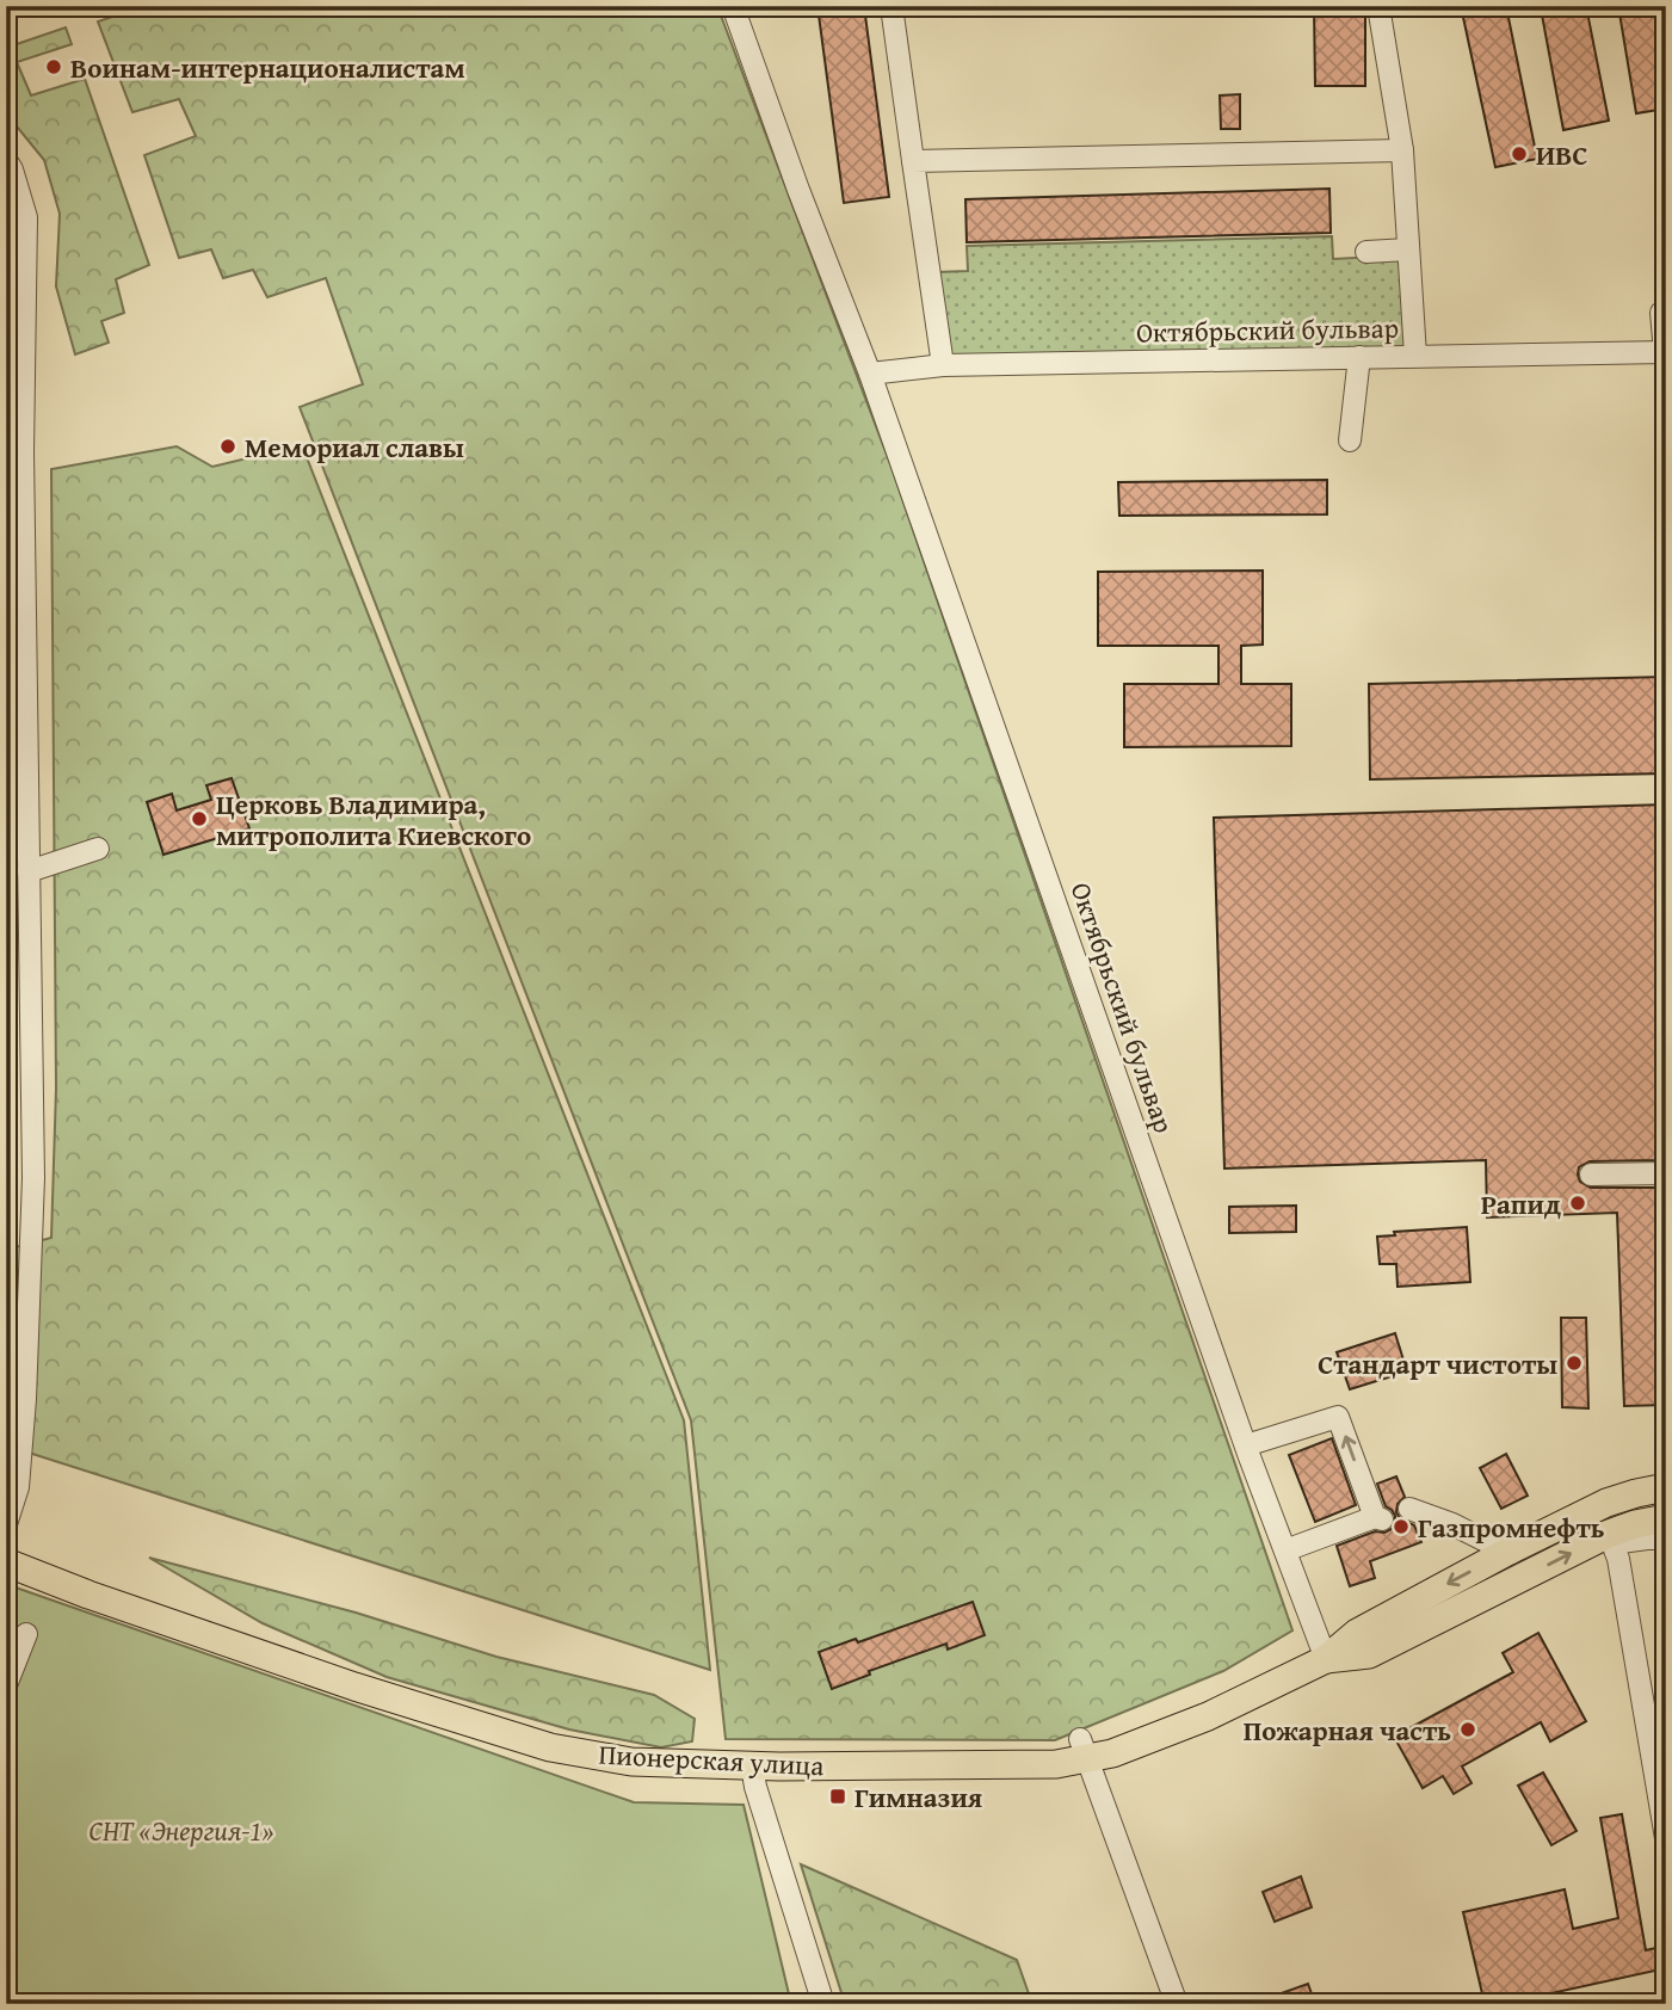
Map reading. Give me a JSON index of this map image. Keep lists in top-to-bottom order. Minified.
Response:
{"streets":{"main road":["Пионерская улица"],"street":["Октябрьский бульвар"]},"crossings":[["Октябрьский бульвар","Пионерская улица"]],"parks":["СНТ «Энергия-1»"],"places":{"other":["Воинам-интернационалистам","ИВС","Мемориал славы","Церковь Владимира, митрополита Киевского","Рапид","Стандарт чистоты","Газпромнефть","Пожарная часть"],"transit":["Гимназия"]}}
